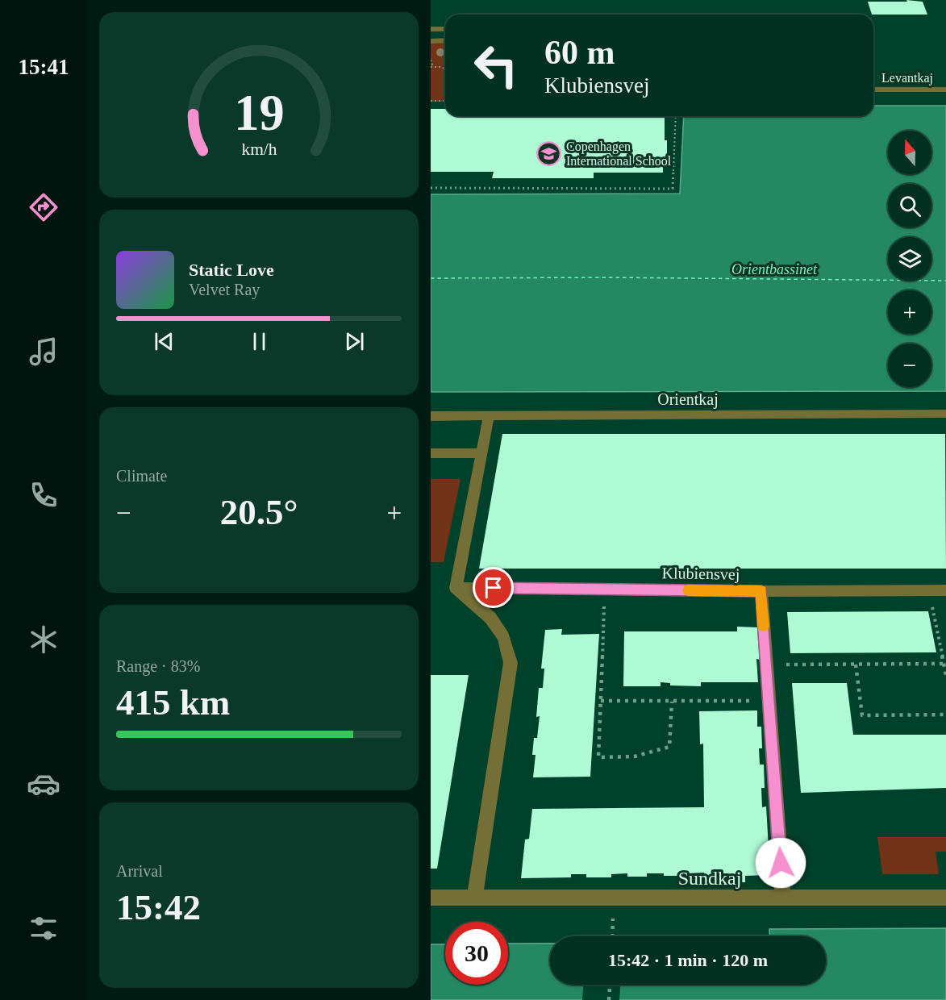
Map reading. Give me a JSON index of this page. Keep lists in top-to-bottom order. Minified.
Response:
{"streets":{"street":["Levantkaj","Orientkaj","Klubiensvej","Sundkaj"]},"water":["Orientbassinet"],"places":{"school or university":["Copenhagen International School"]},"north":"top","page":{"tabs":"15:41","turn":["60 m","Klubiensvej"],"map_buttons":["+","−"],"song":["Static Love","Velvet Ray"],"tile":["Climate",["Range · 83%","415 km"],["Arrival","15:42"]],"heat":["−","20.5°","+"],"limit":"30","trip":"15:42 · 1 min · 120 m","gauge":["19","km/h"]}}
